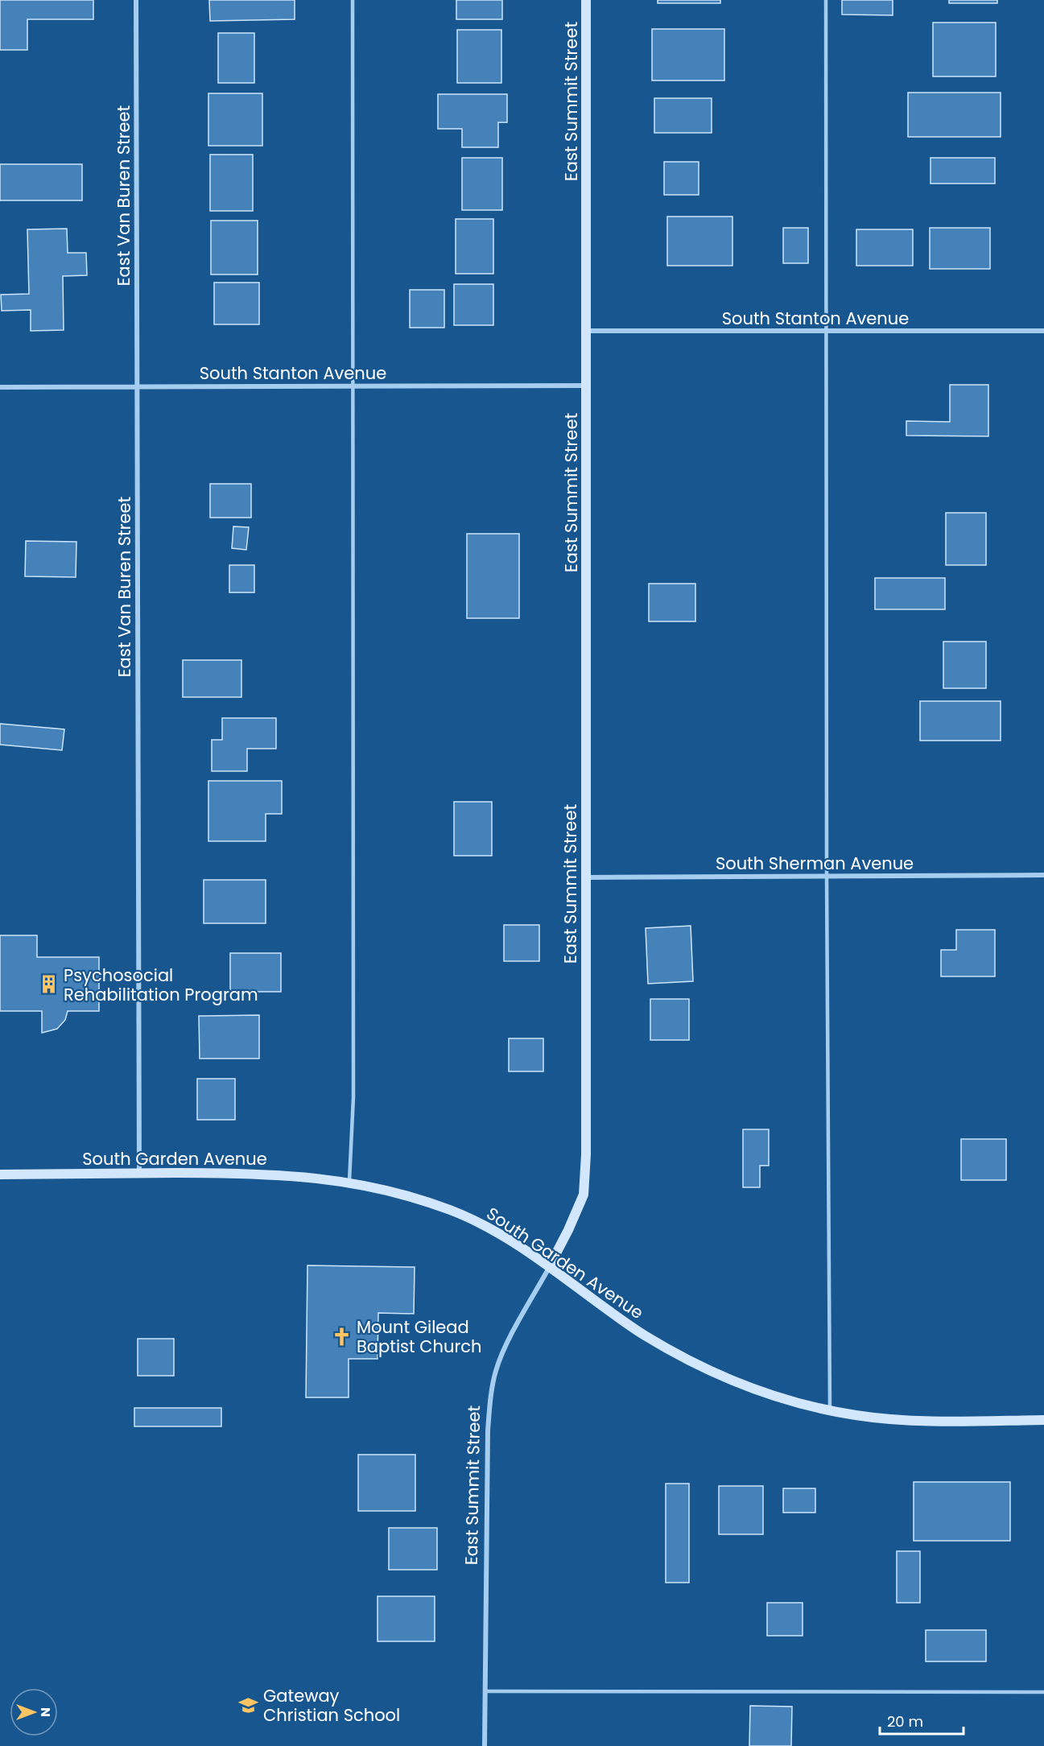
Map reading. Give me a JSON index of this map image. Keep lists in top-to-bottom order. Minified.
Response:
{"streets":{"street":["East Summit Street","East Van Buren Street","South Stanton Avenue","South Sherman Avenue","South Garden Avenue"]},"crossings":[["East Summit Street","South Stanton Avenue"],["East Summit Street","South Sherman Avenue"],["East Summit Street","South Garden Avenue"],["East Van Buren Street","South Stanton Avenue"],["East Van Buren Street","South Garden Avenue"]],"places":{"building":["Psychosocial Rehabilitation Program"],"church":["Mount Gilead Baptist Church"],"school or university":["Gateway Christian School"]},"scale_bar":"20 m","north":"right"}
